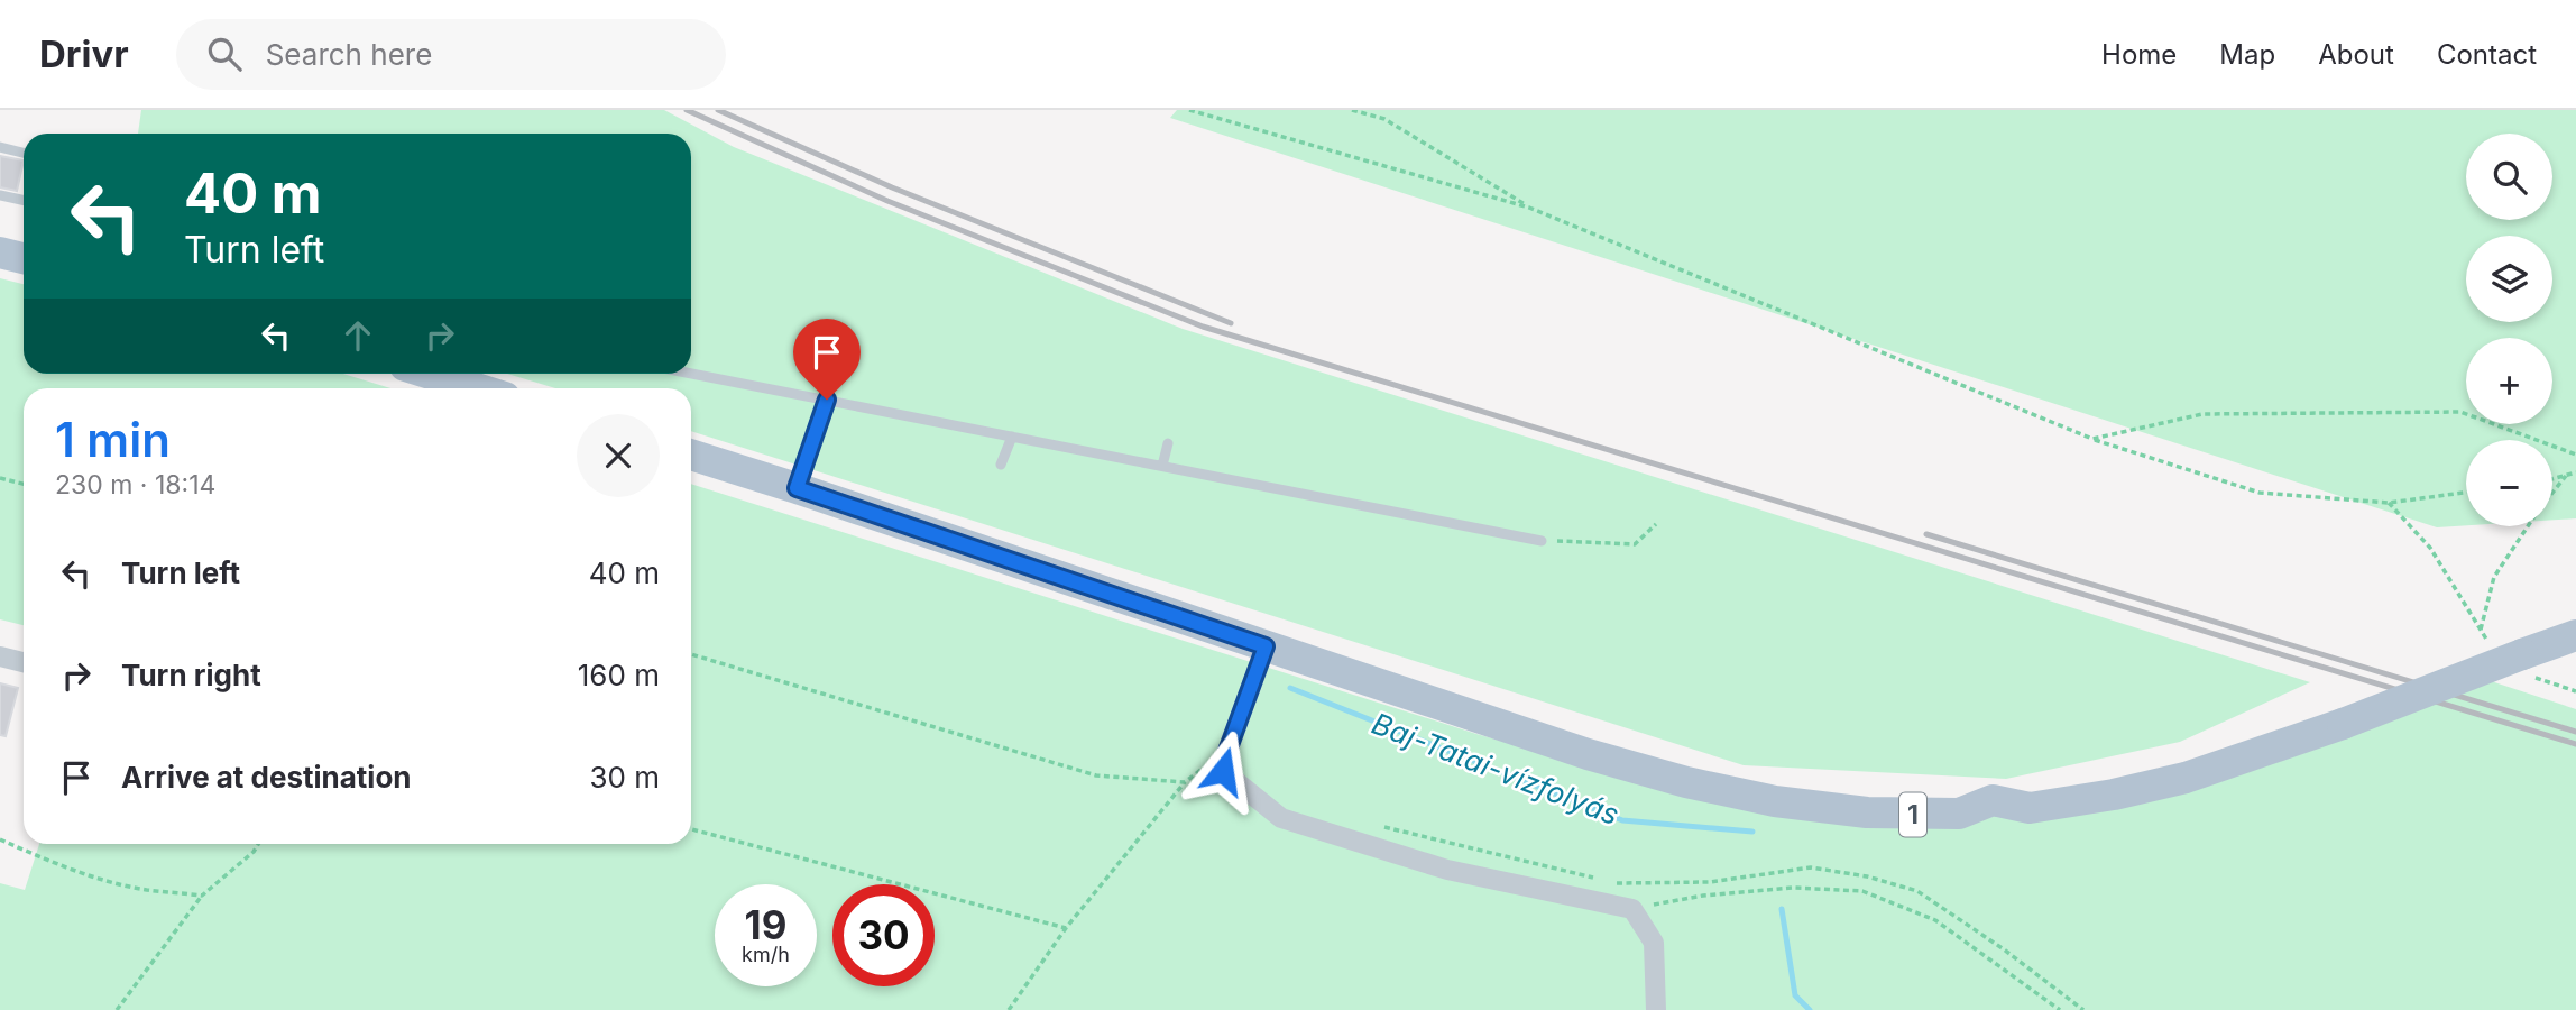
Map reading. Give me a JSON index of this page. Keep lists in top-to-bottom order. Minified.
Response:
{"streets":{"main road":["1"]},"water":["Baj-Tatai-vízfolyás"],"page":{"header":"Drivr","search":"Search here","nav":["Home","Map","About","Contact"],"map_buttons":["+","−"],"turn":["40 m","Turn left"],"heading":["1 min","230 m · 18:14"],"list":[{"name":"Turn left","value":"40 m"},{"name":"Turn right","value":"160 m"},{"name":"Arrive at destination","value":"30 m"}],"speed":"19 km/h","limit":"30"}}
